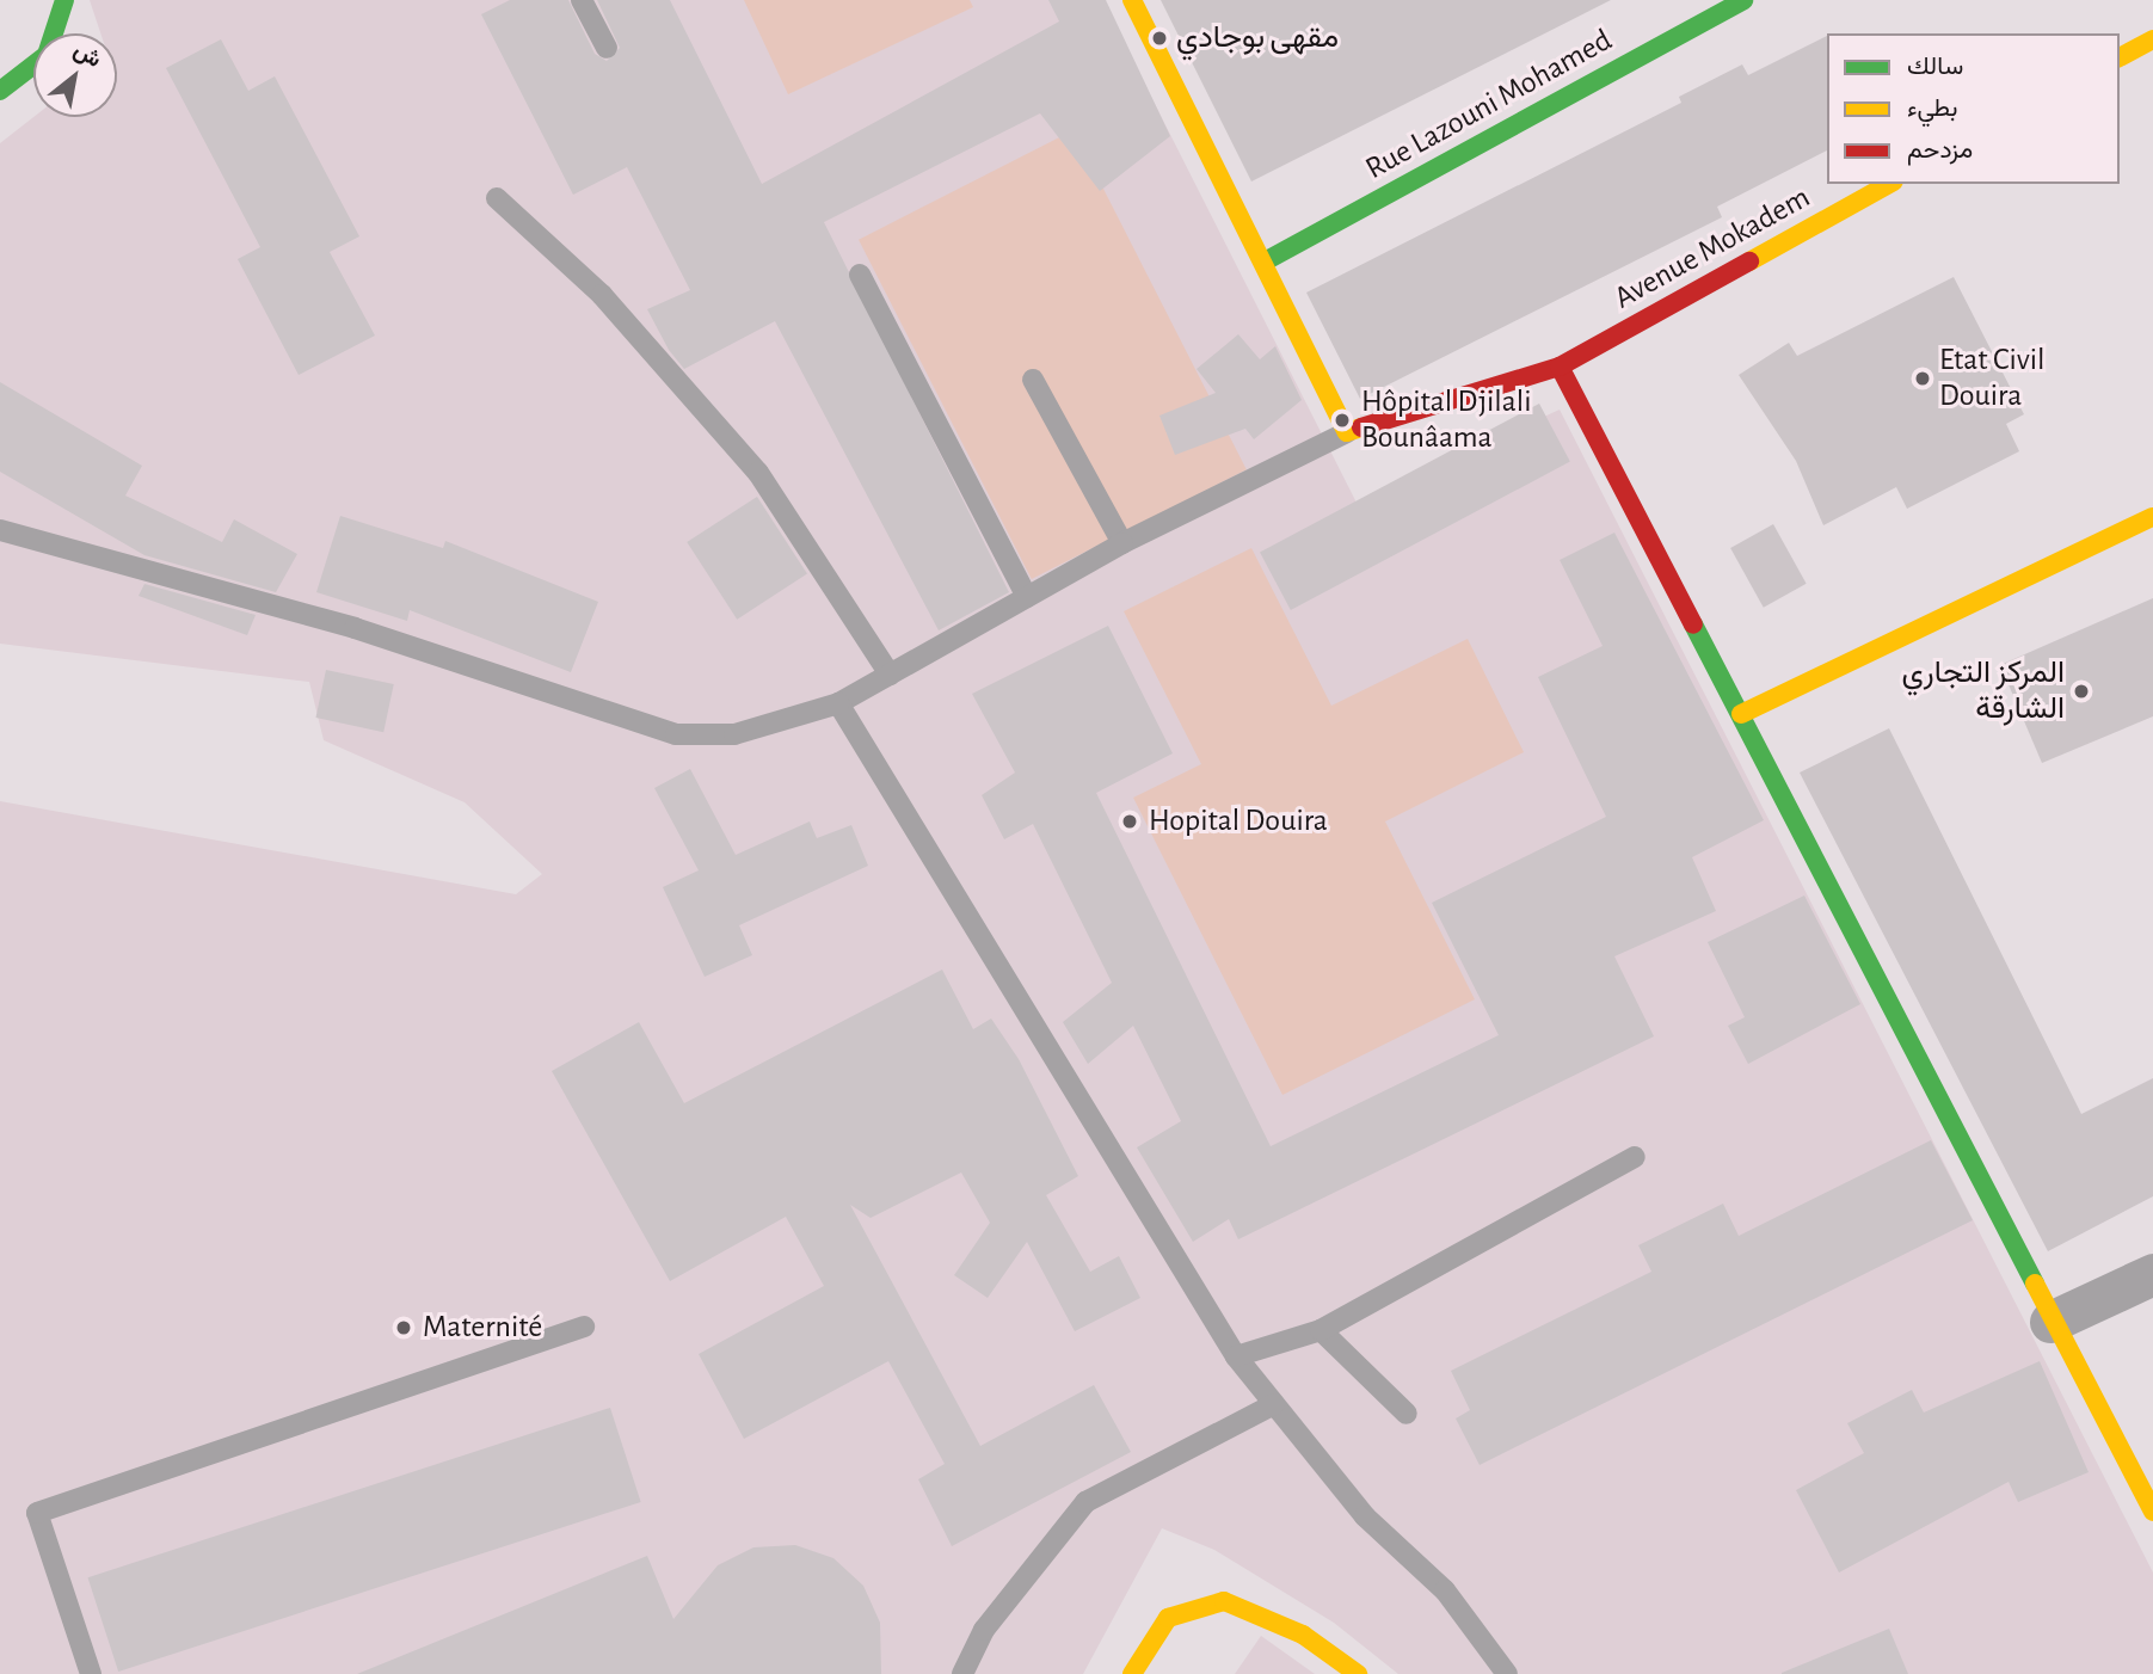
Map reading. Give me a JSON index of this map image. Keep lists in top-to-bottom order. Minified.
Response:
{"streets":{"street":["Rue Lazouni Mohamed","Avenue Mokadem"]},"places":["مقهى بوجادي","Etat Civil Douira","Hôpital Djilali Bounâama","المركز التجاري الشارقة","Hopital Douira","Maternité"],"legend":["سالك","بطيء","مزدحم"],"north":"top right"}
